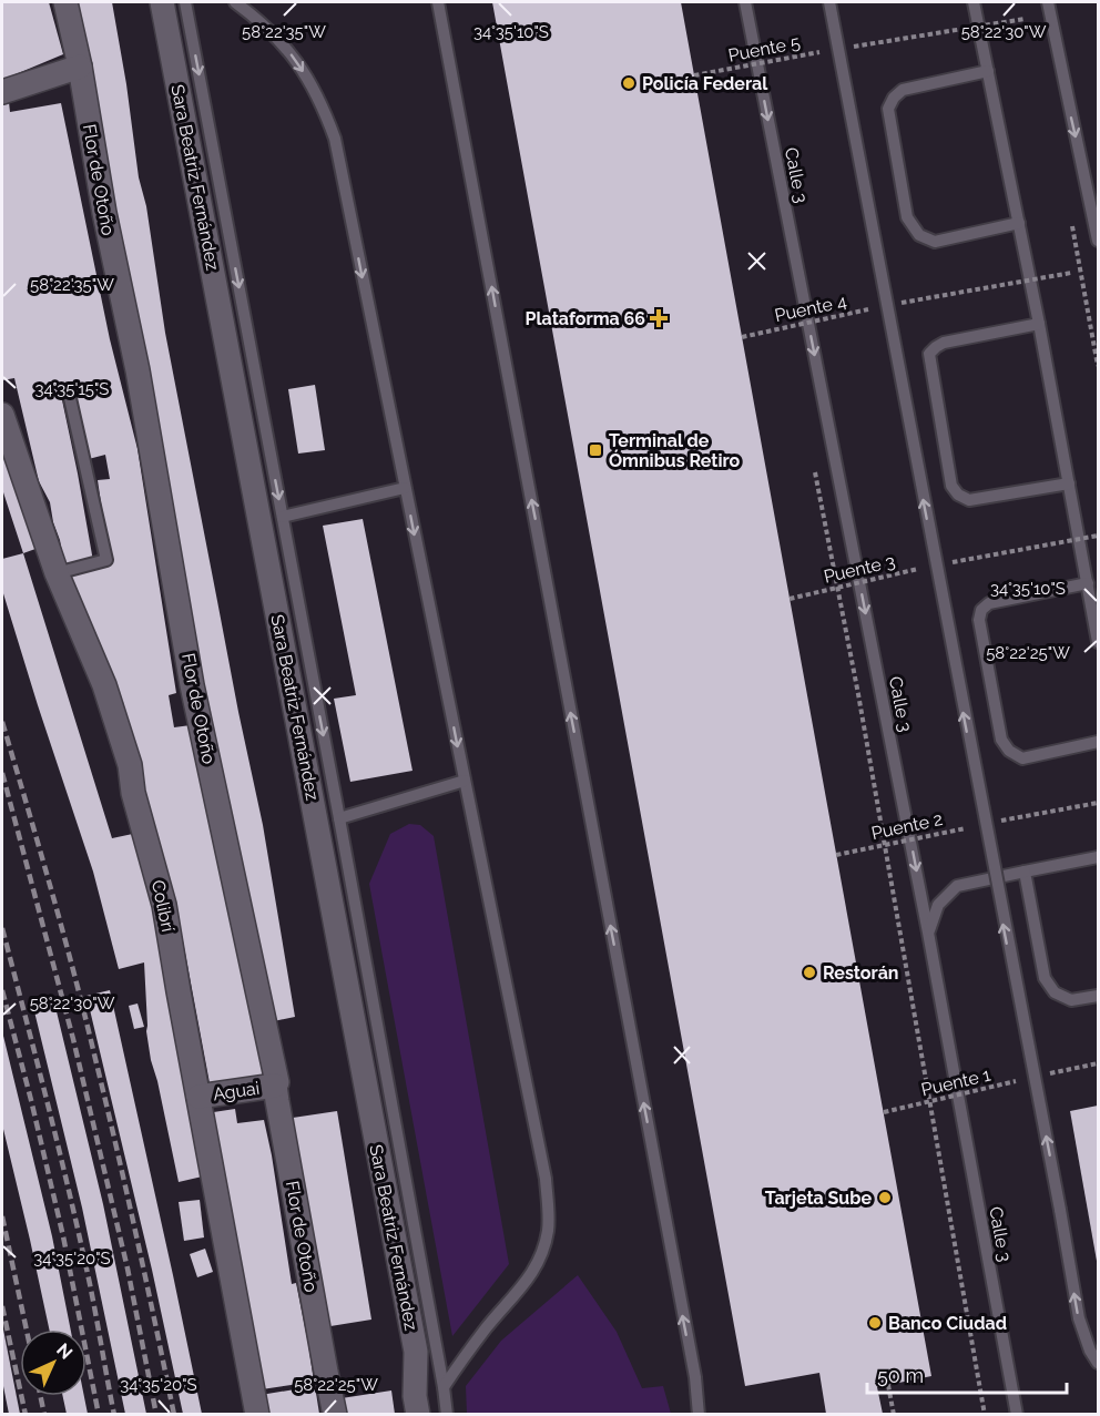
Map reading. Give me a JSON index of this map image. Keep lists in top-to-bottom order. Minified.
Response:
{"streets":{"street":["Sara Beatriz Fernández","Flor de Otoño","Colibrí","Aguai"],"lane":["Calle 3"],"path":["Puente 5","Puente 4","Puente 3","Puente 2","Puente 1"]},"crossings":[["Flor de Otoño","Aguai"],["Colibrí","Aguai"]],"places":{"other":["Policía Federal","Restorán","Tarjeta Sube","Banco Ciudad"],"health":["Plataforma 66"],"transit":["Terminal de Ómnibus Retiro"]},"scale_bar":"50 m","north":"top right","coordinates":["58°22'35\"W","34°35'10\"S","58°22'30\"W","34°35'15\"S","58°22'25\"W","34°35'20\"S"]}
